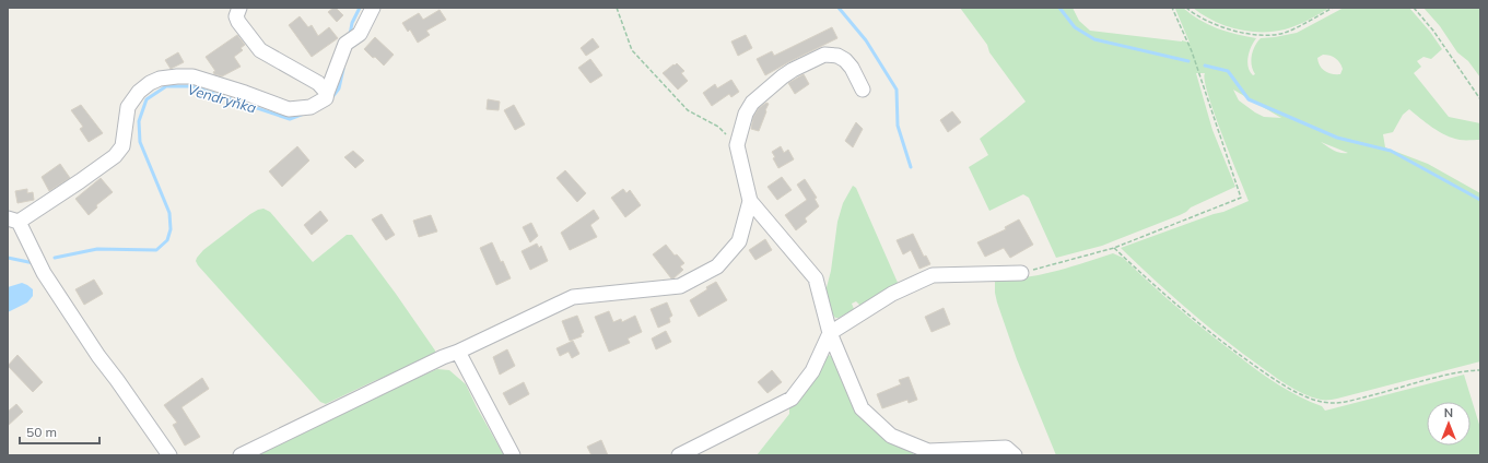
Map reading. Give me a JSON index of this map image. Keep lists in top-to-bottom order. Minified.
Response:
{"water":["Vendryňka"],"scale_bar":"50 m","north":"top"}
